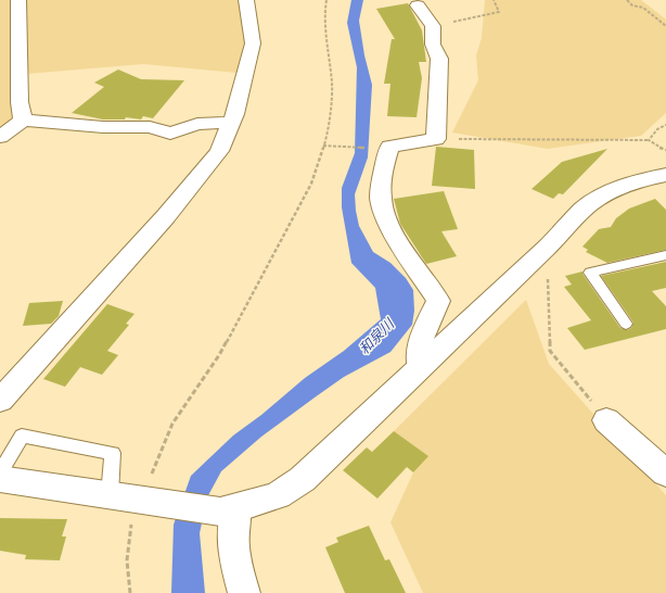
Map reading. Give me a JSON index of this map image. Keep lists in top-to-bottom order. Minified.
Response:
{"water":["和泉川"]}
